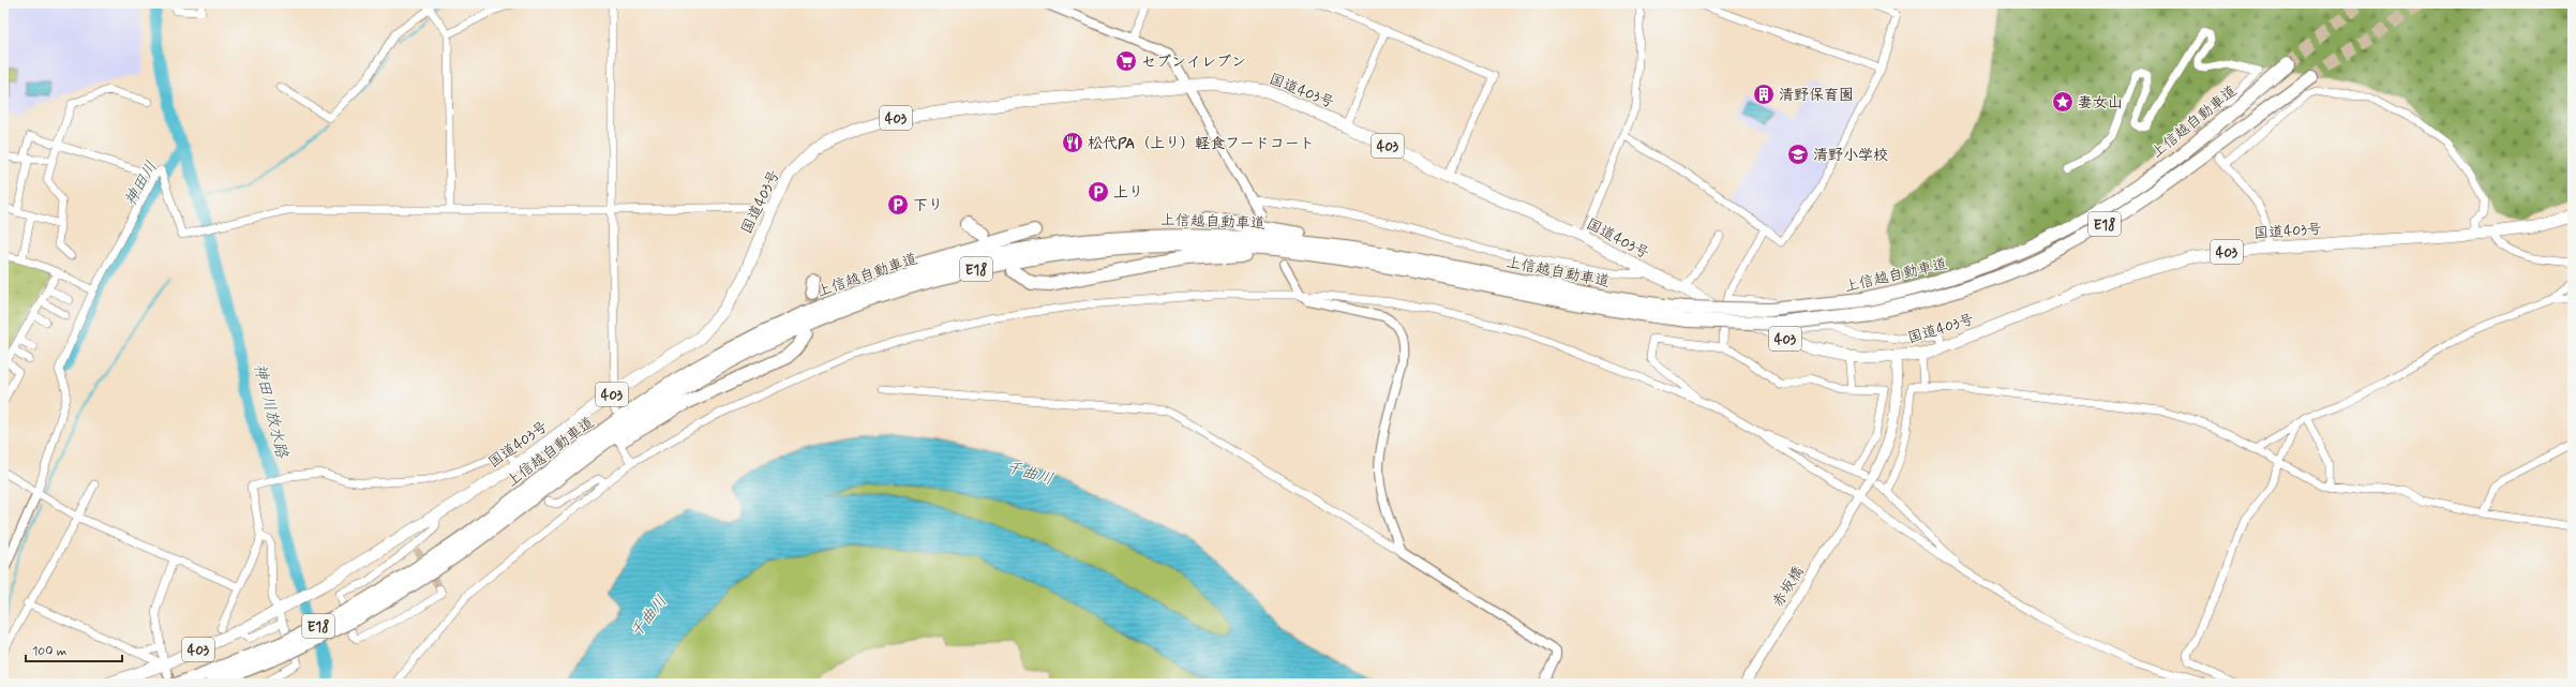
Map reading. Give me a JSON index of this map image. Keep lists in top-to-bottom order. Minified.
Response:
{"streets":{"highway":["国道403号","403","上信越自動車道","E18"],"main road":["赤坂橋"]},"crossings":[["国道403号","上信越自動車道"],["国道403号","赤坂橋"]],"water":["神田川","神田川放水路","千曲川"],"places":{"supermarket":["セブンイレブン"],"building":["清野保育園"],"place":["妻女山"],"restaurant":["松代PA（上り）軽食フードコート"],"school or university":["清野小学校"],"parking":["上り","下り"]},"scale_bar":"100 m"}
